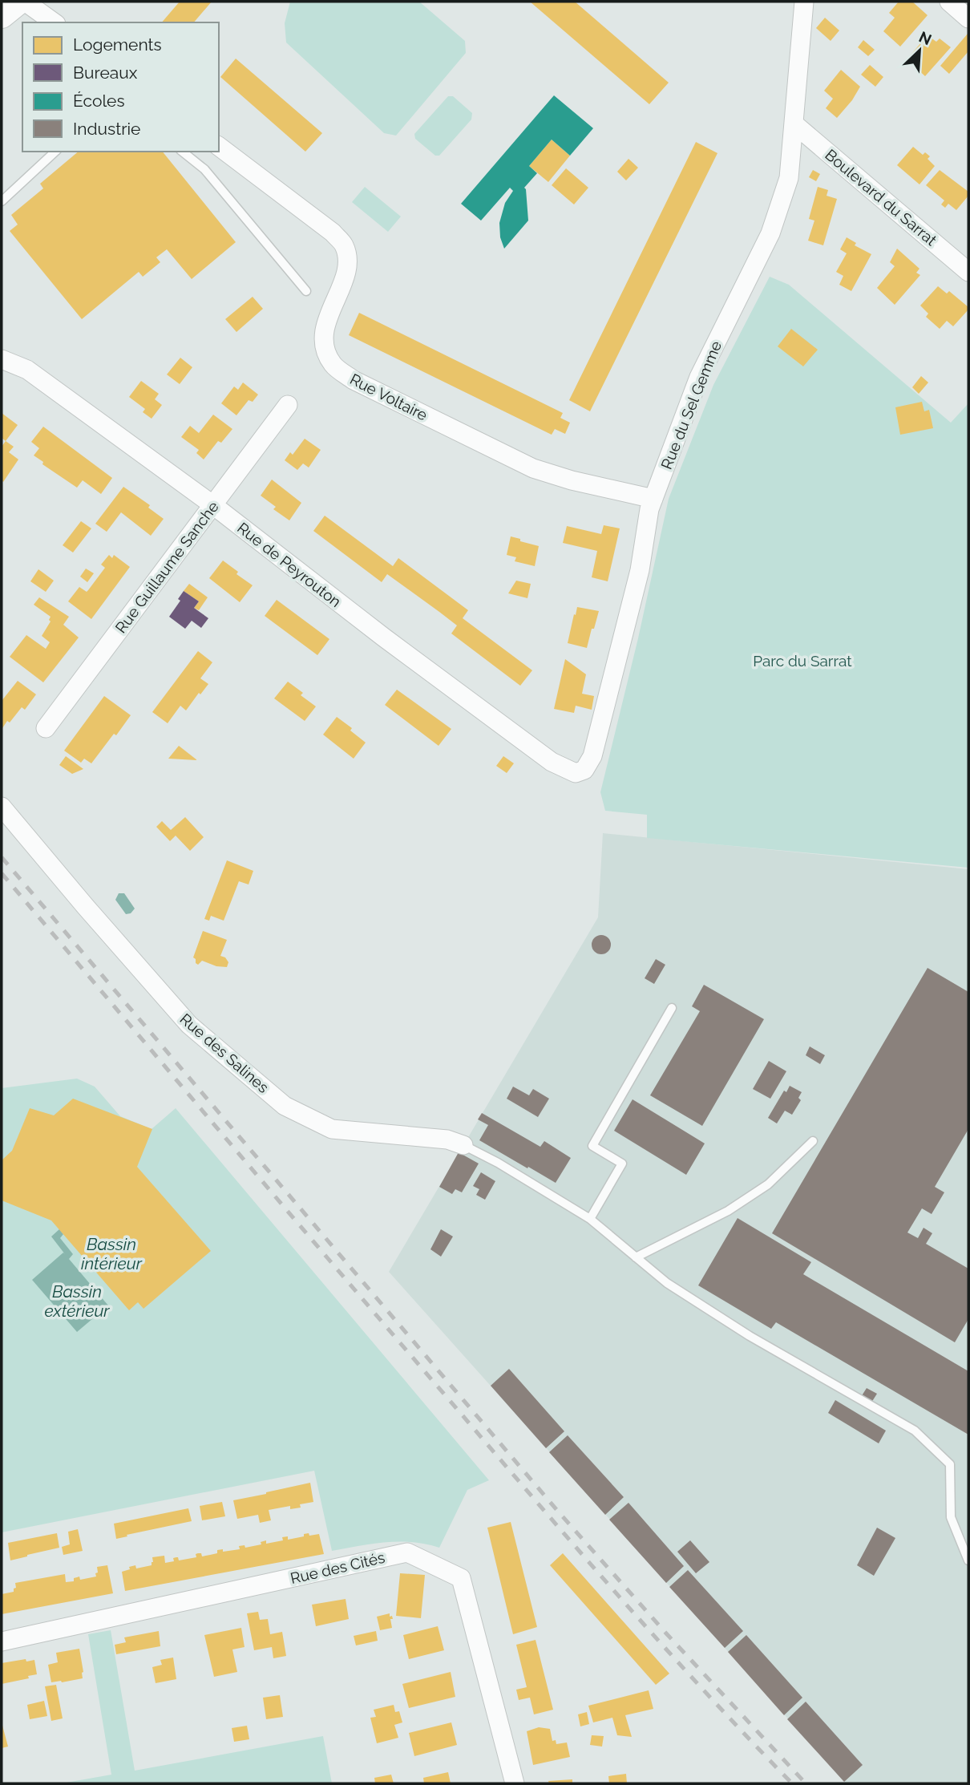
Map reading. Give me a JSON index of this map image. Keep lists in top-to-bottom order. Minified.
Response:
{"streets":{"street":["Boulevard du Sarrat","Rue Voltaire","Rue du Sel Gemme","Rue de Peyrouton","Rue Guillaume Sanche","Rue des Salines","Rue des Cités"]},"crossings":[["Boulevard du Sarrat","Rue du Sel Gemme"],["Rue Voltaire","Rue du Sel Gemme"],["Rue du Sel Gemme","Rue de Peyrouton"],["Rue de Peyrouton","Rue Guillaume Sanche"]],"water":["Bassin intérieur","Bassin extérieur"],"parks":["Parc du Sarrat"],"legend":["Logements","Bureaux","Écoles","Industrie"],"north":"top right"}
